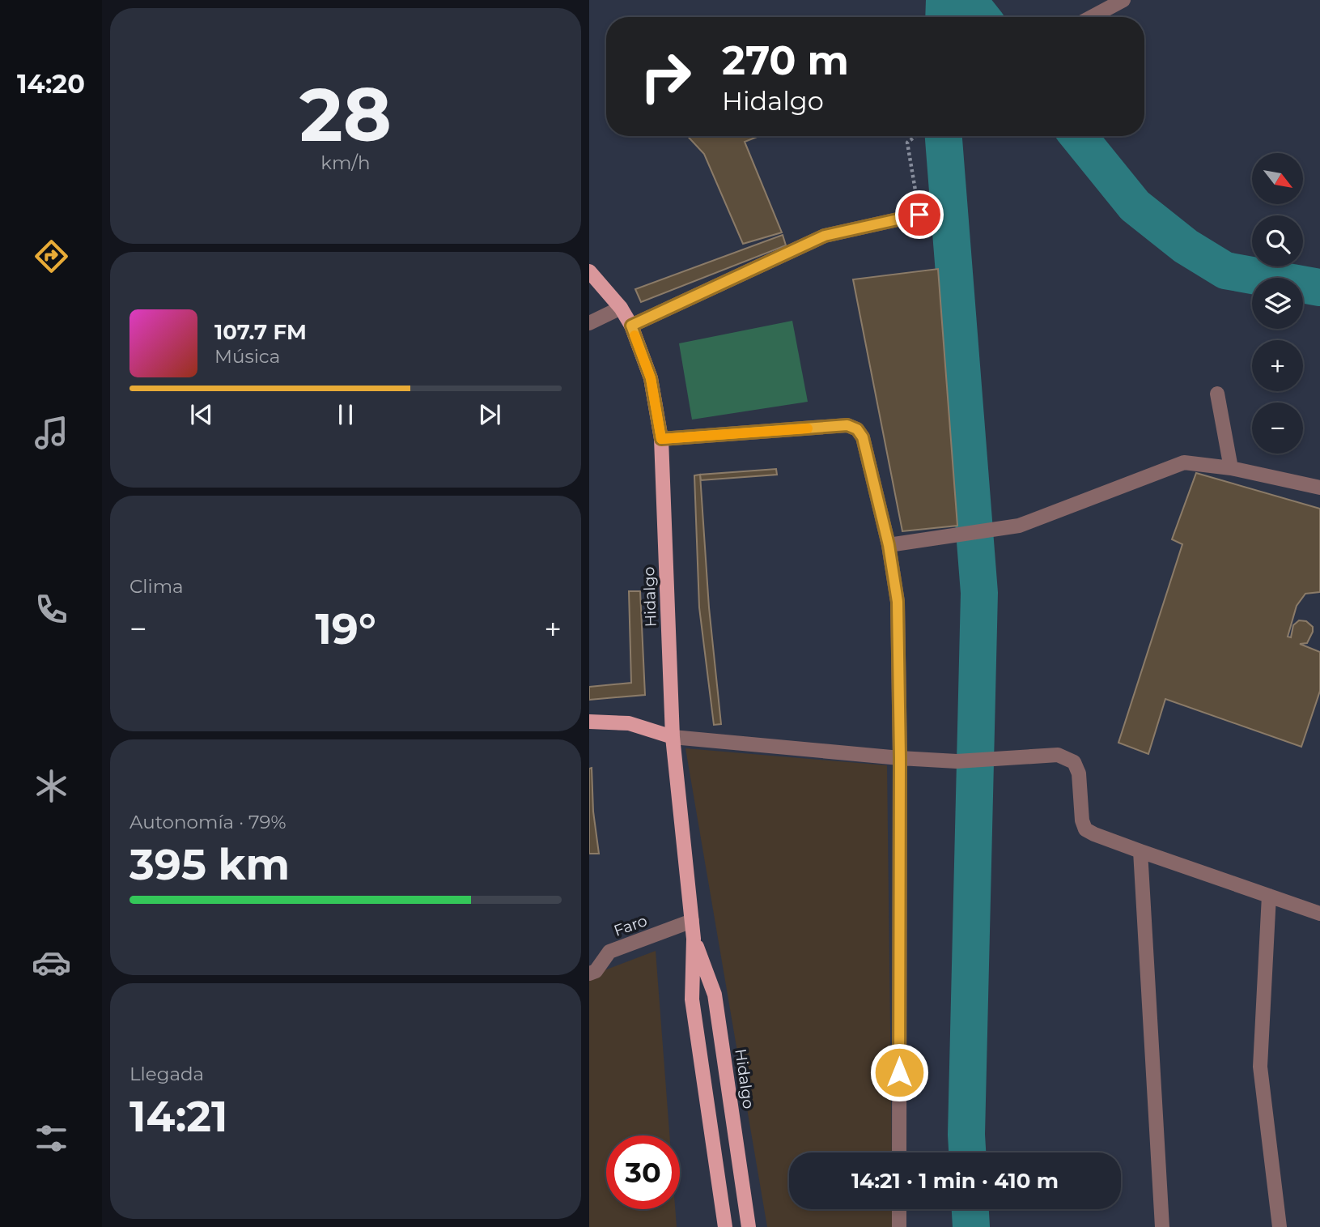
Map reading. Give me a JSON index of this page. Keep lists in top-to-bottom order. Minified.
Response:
{"streets":{"main road":["Hidalgo"],"street":["Faro"]},"crossings":[["Hidalgo","Faro"]],"north":"bottom right","page":{"tabs":"14:20","tile":[["28","km/h"],"Clima",["Autonomía · 79%","395 km"],["Llegada","14:21"]],"turn":["270 m","Hidalgo"],"map_buttons":["+","−"],"song":["107.7 FM","Música"],"heat":["−","19°","+"],"limit":"30","trip":"14:21 · 1 min · 410 m"}}
